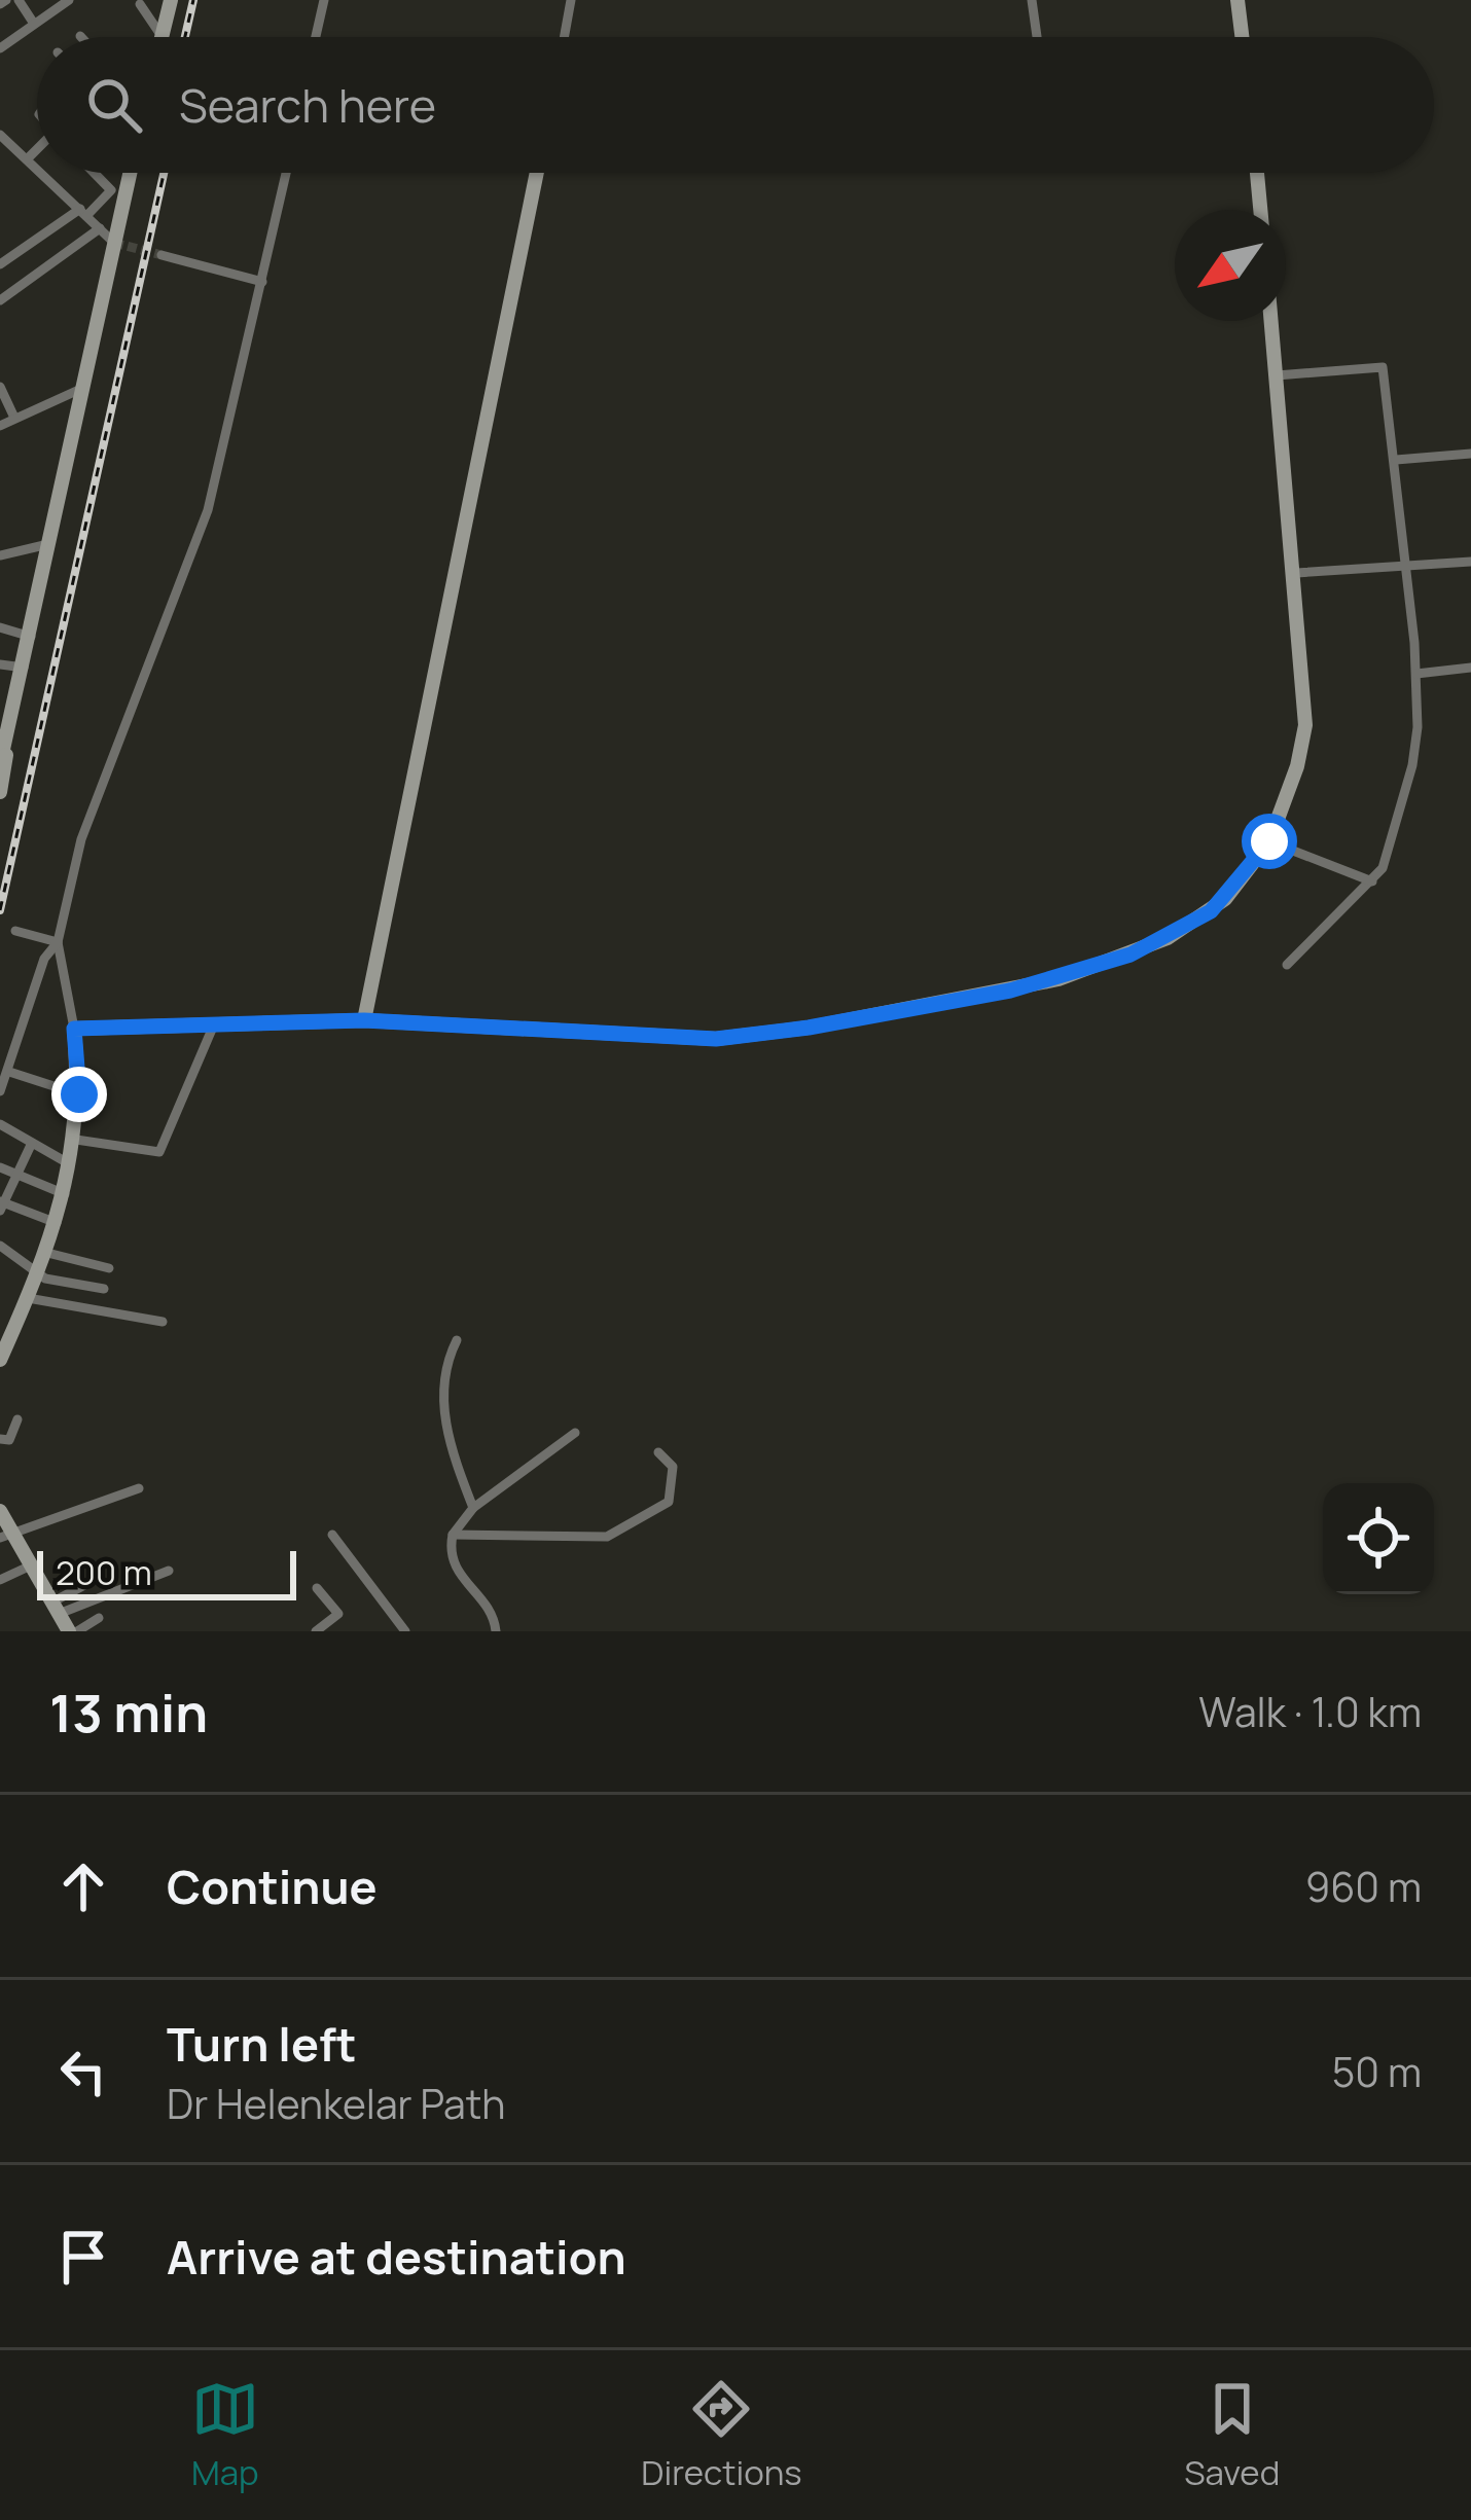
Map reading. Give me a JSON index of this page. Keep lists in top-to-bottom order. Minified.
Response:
{"scale_bar":"200 m","north":"bottom left","page":{"search":"Search here","scale":"200 m","heading":["13 min","Walk · 1.0 km"],"list":[["Continue","960 m"],["Turn left","Dr Helenkelar Path","50 m"],"Arrive at destination"],"nav":["Map","Directions","Saved"]}}
